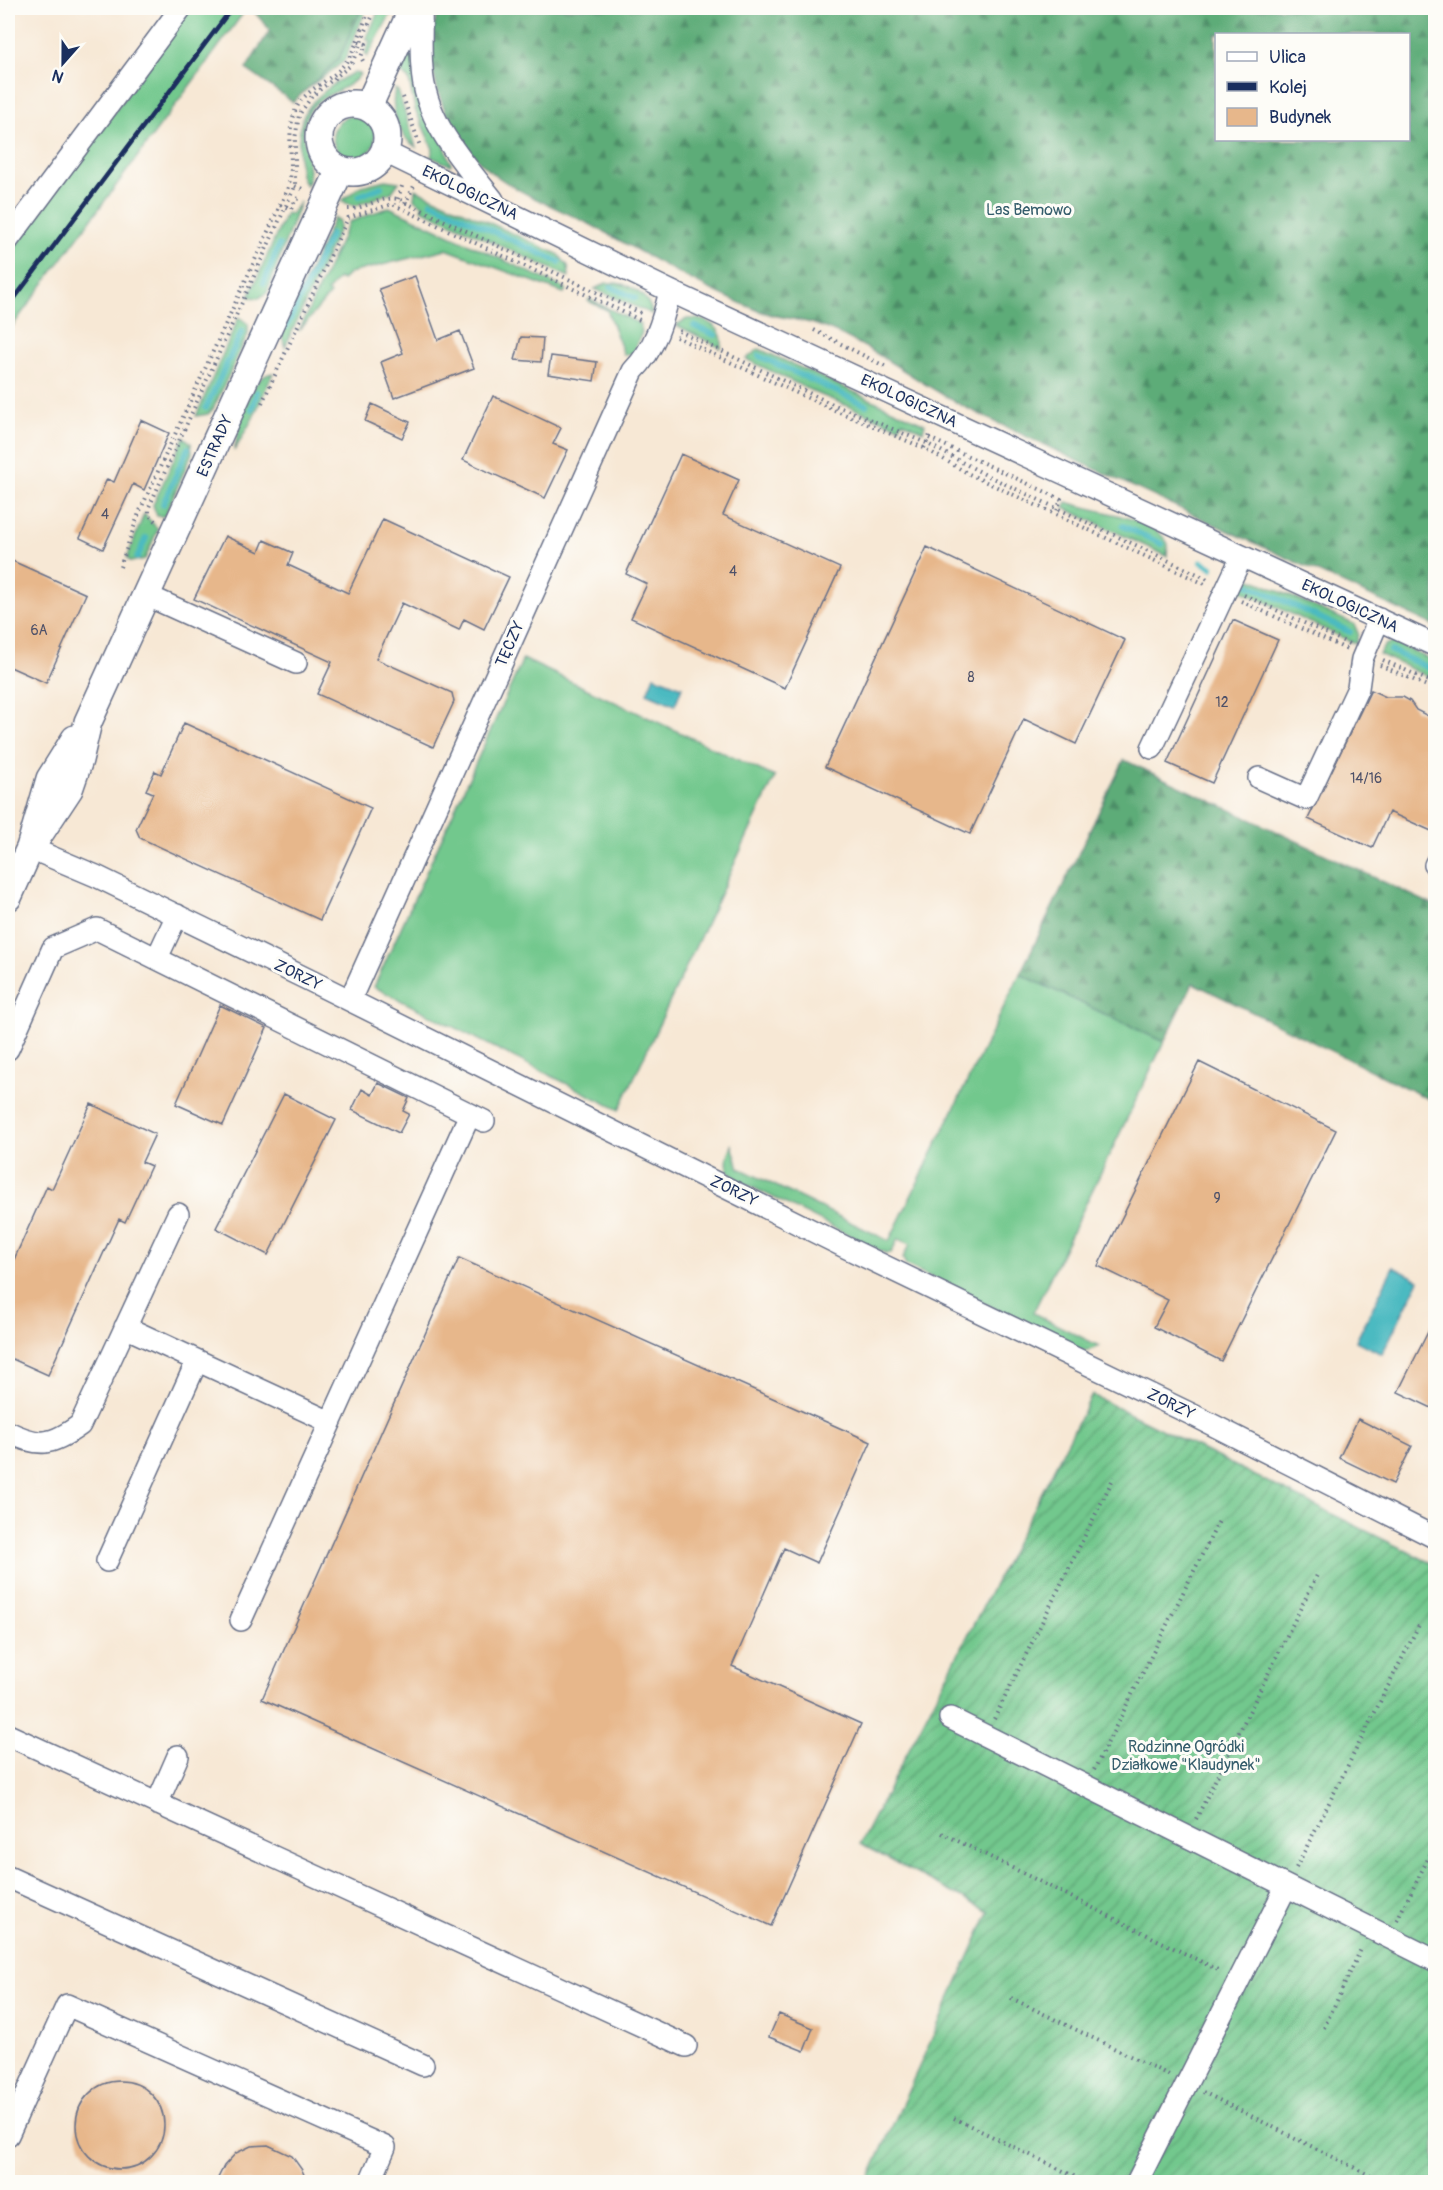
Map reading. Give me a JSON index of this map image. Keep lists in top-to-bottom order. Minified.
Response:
{"streets":{"main road":["ESTRADY"],"street":["EKOLOGICZNA","TĘCZY","ZORZY"]},"crossings":[["EKOLOGICZNA","ESTRADY"],["EKOLOGICZNA","TĘCZY"],["ESTRADY","ZORZY"],["TĘCZY","ZORZY"]],"parks":["Las Bemowo","Rodzinne Ogródki Działkowe \"Klaudynek\""],"house_numbers":["4","4","6A","8","12","14/16","9"],"legend":["Ulica","Kolej","Budynek"],"north":"bottom"}
